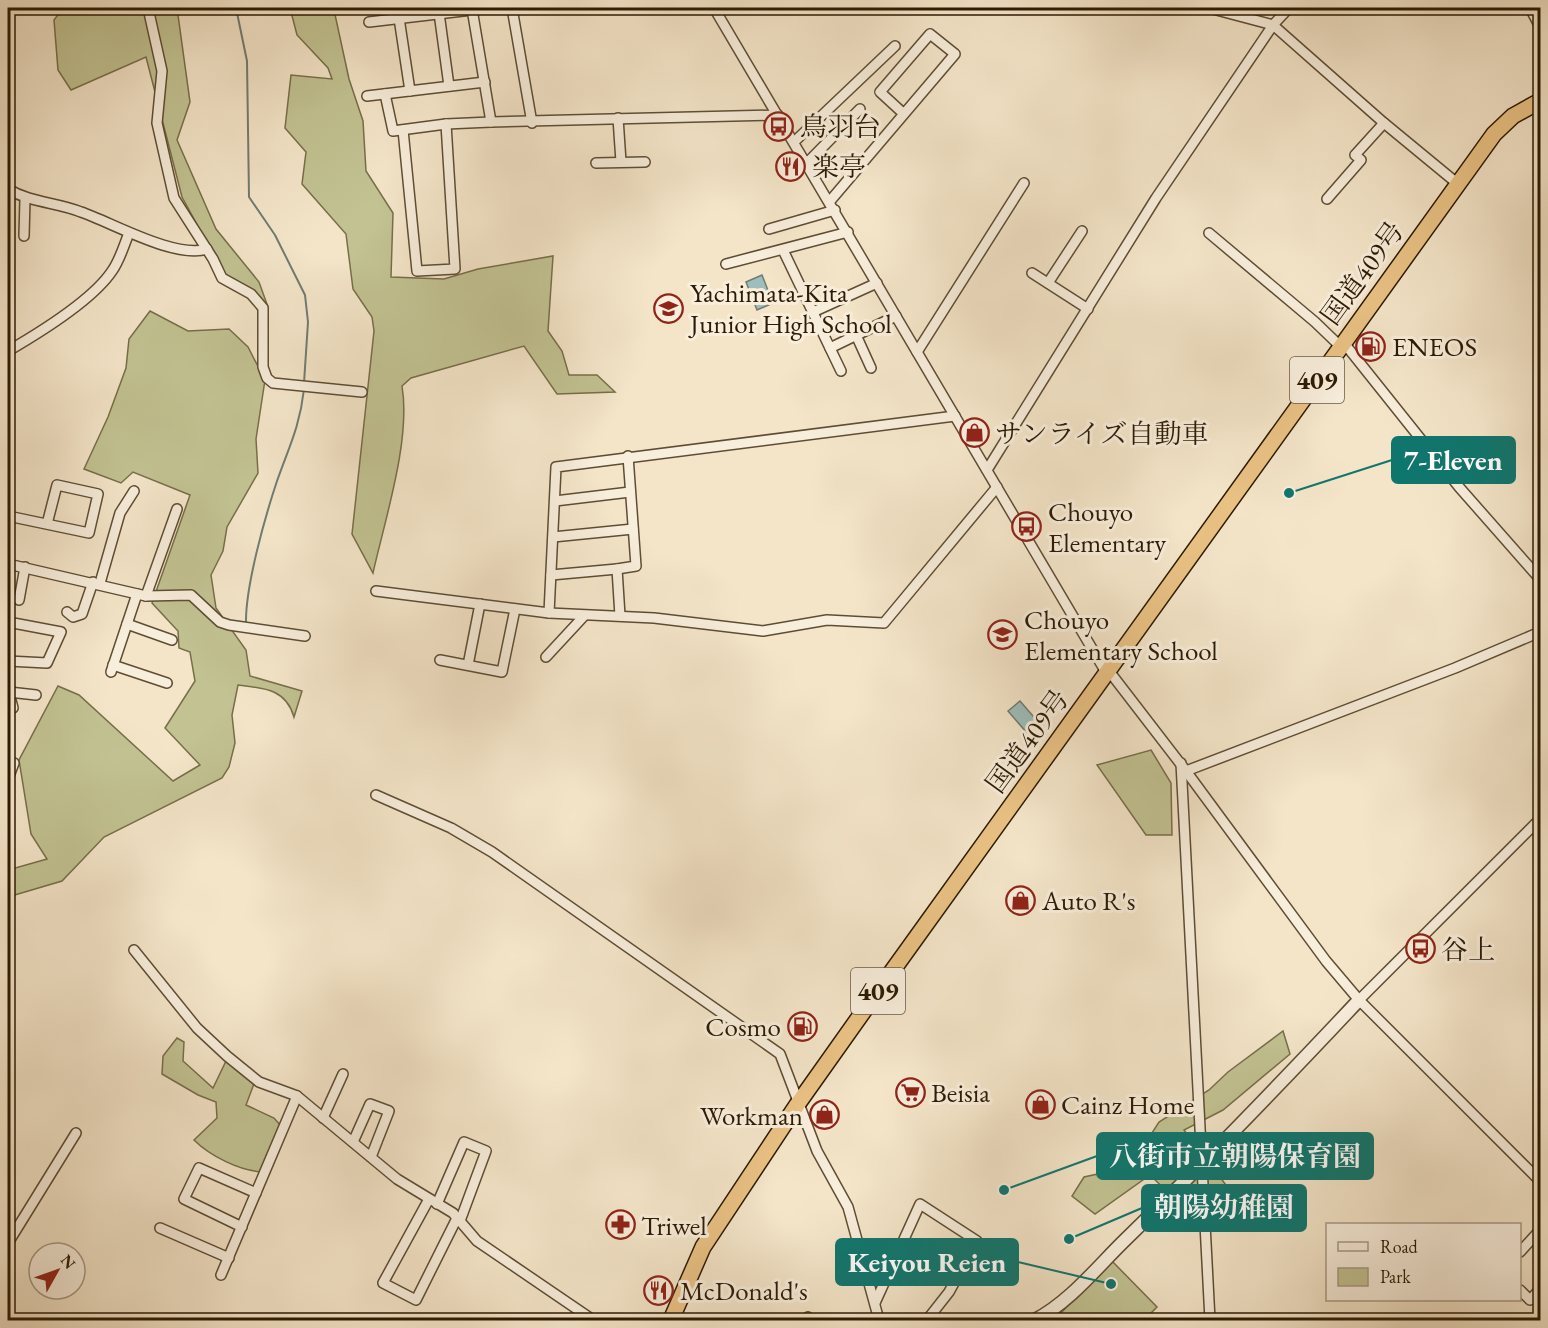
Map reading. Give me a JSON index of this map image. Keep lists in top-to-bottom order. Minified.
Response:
{"streets":{"highway":["国道409号","409"]},"places":{"bus stop":["鳥羽台","Chouyo Elementary","谷上"],"restaurant":["楽亭","McDonald's"],"school or university":["Yachimata-Kita Junior High School","Chouyo Elementary School"],"fuel station":["ENEOS","Cosmo"],"shop":["サンライズ自動車","Auto R's","Cainz Home","Workman"],"other":["7-Eleven","八街市立朝陽保育園","朝陽幼稚園","Keiyou Reien"],"supermarket":["Beisia"],"pharmacy":["Triwel"]},"legend":["Road","Park"],"north":"top right"}
